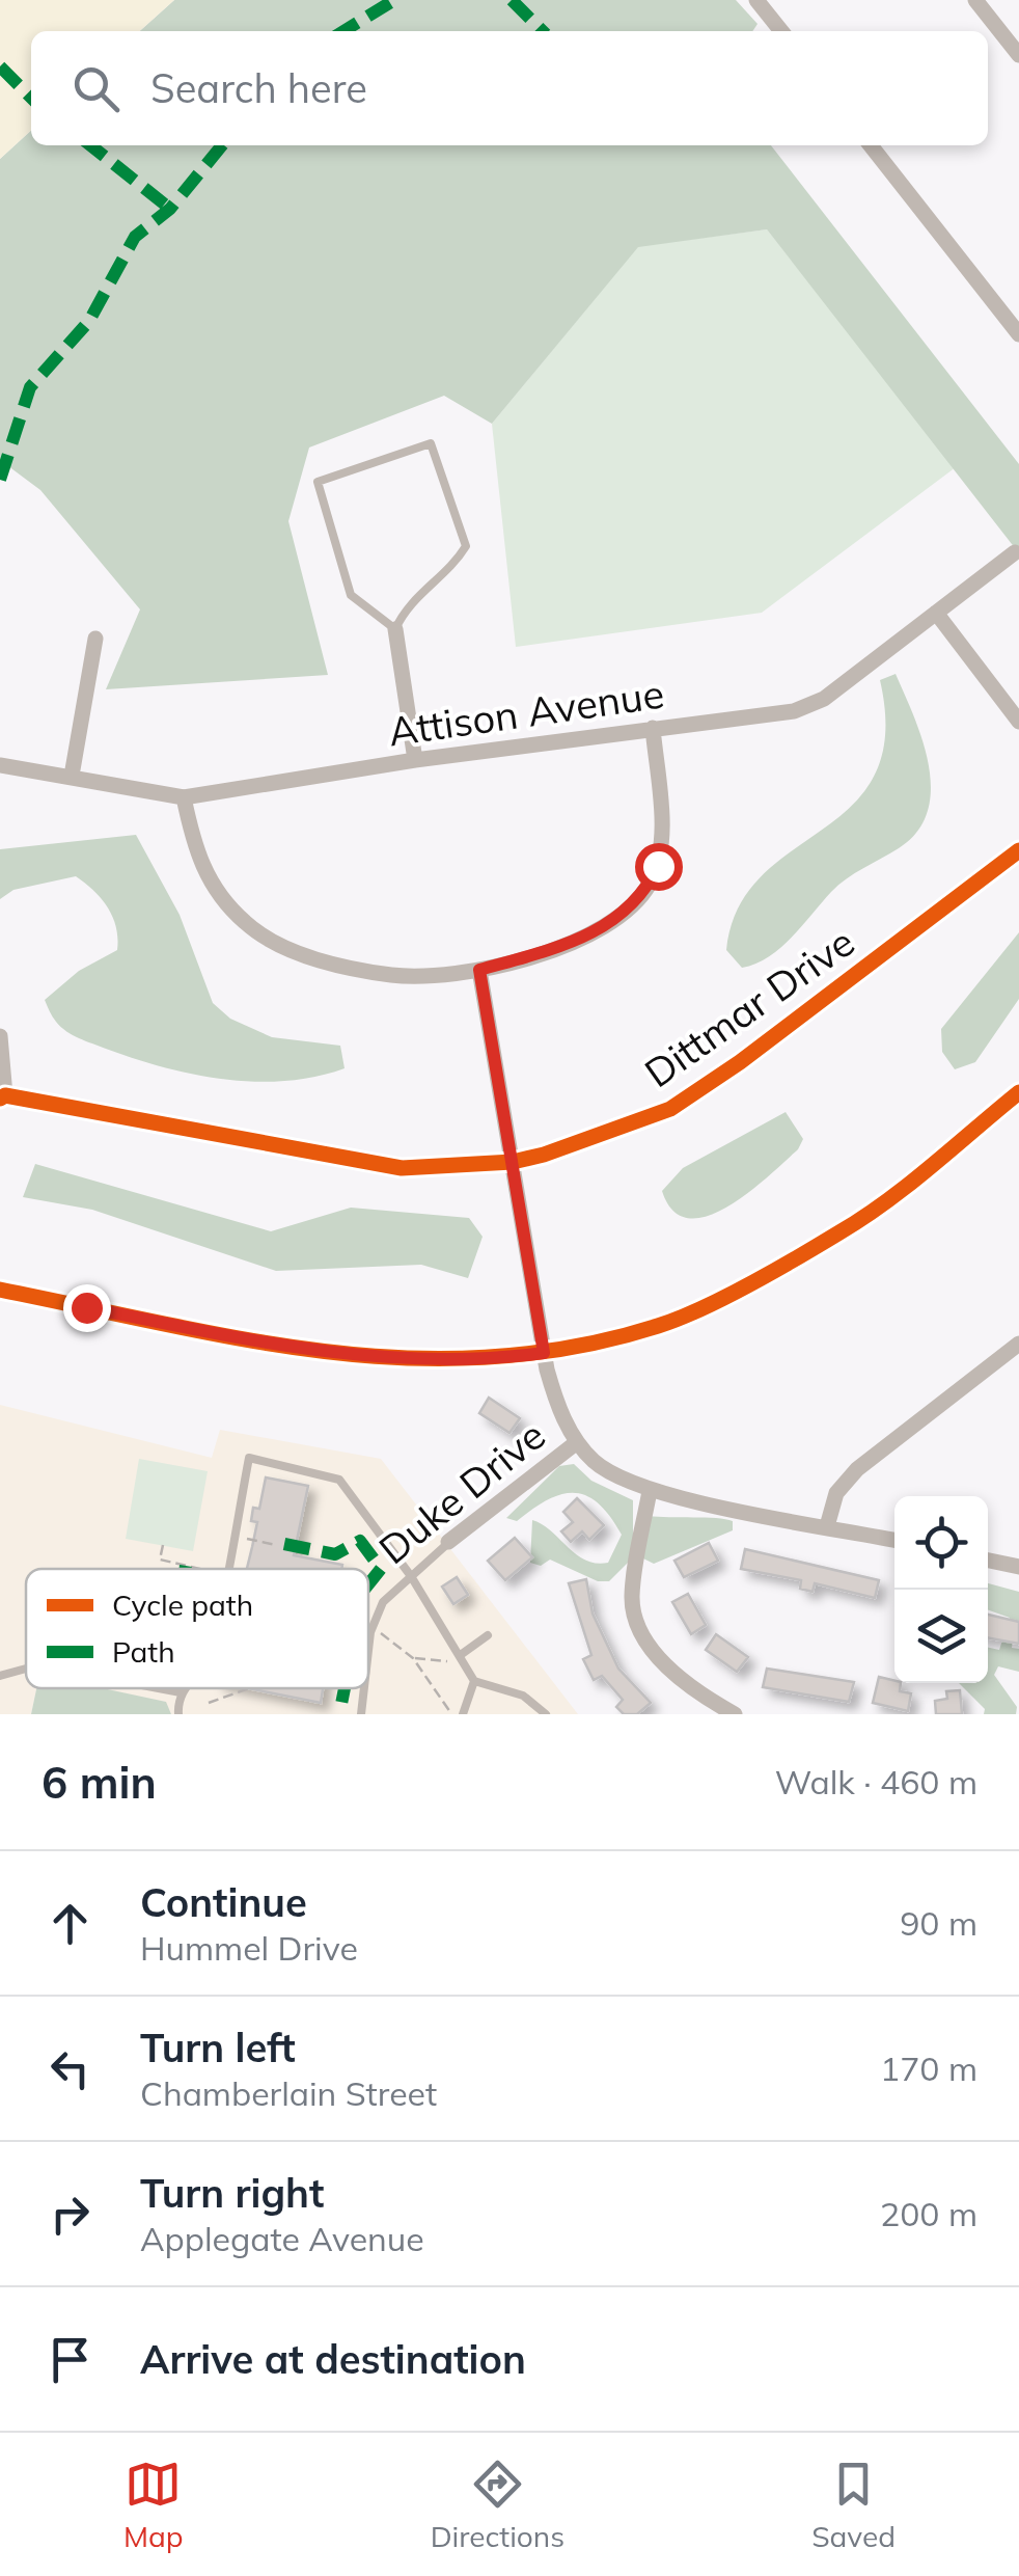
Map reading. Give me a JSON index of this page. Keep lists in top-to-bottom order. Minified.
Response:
{"streets":{"street":["Attison Avenue","Dittmar Drive","Duke Drive"]},"legend":["Cycle path","Path"],"page":{"search":"Search here","heading":["6 min","Walk · 460 m"],"list":[["Continue","Hummel Drive","90 m"],["Turn left","Chamberlain Street","170 m"],["Turn right","Applegate Avenue","200 m"],"Arrive at destination"],"nav":["Map","Directions","Saved"]}}
